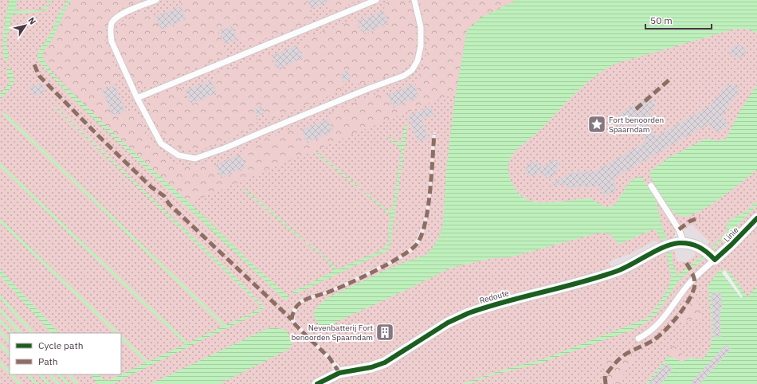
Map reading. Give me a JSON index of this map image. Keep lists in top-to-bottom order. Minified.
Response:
{"streets":{"street":["Linie","Redoute"]},"places":{"place":["Fort benoorden Spaarndam"],"building":["Nevenbatterij Fort benoorden Spaarndam"]},"legend":["Cycle path","Path"],"scale_bar":"50 m","north":"top right"}
